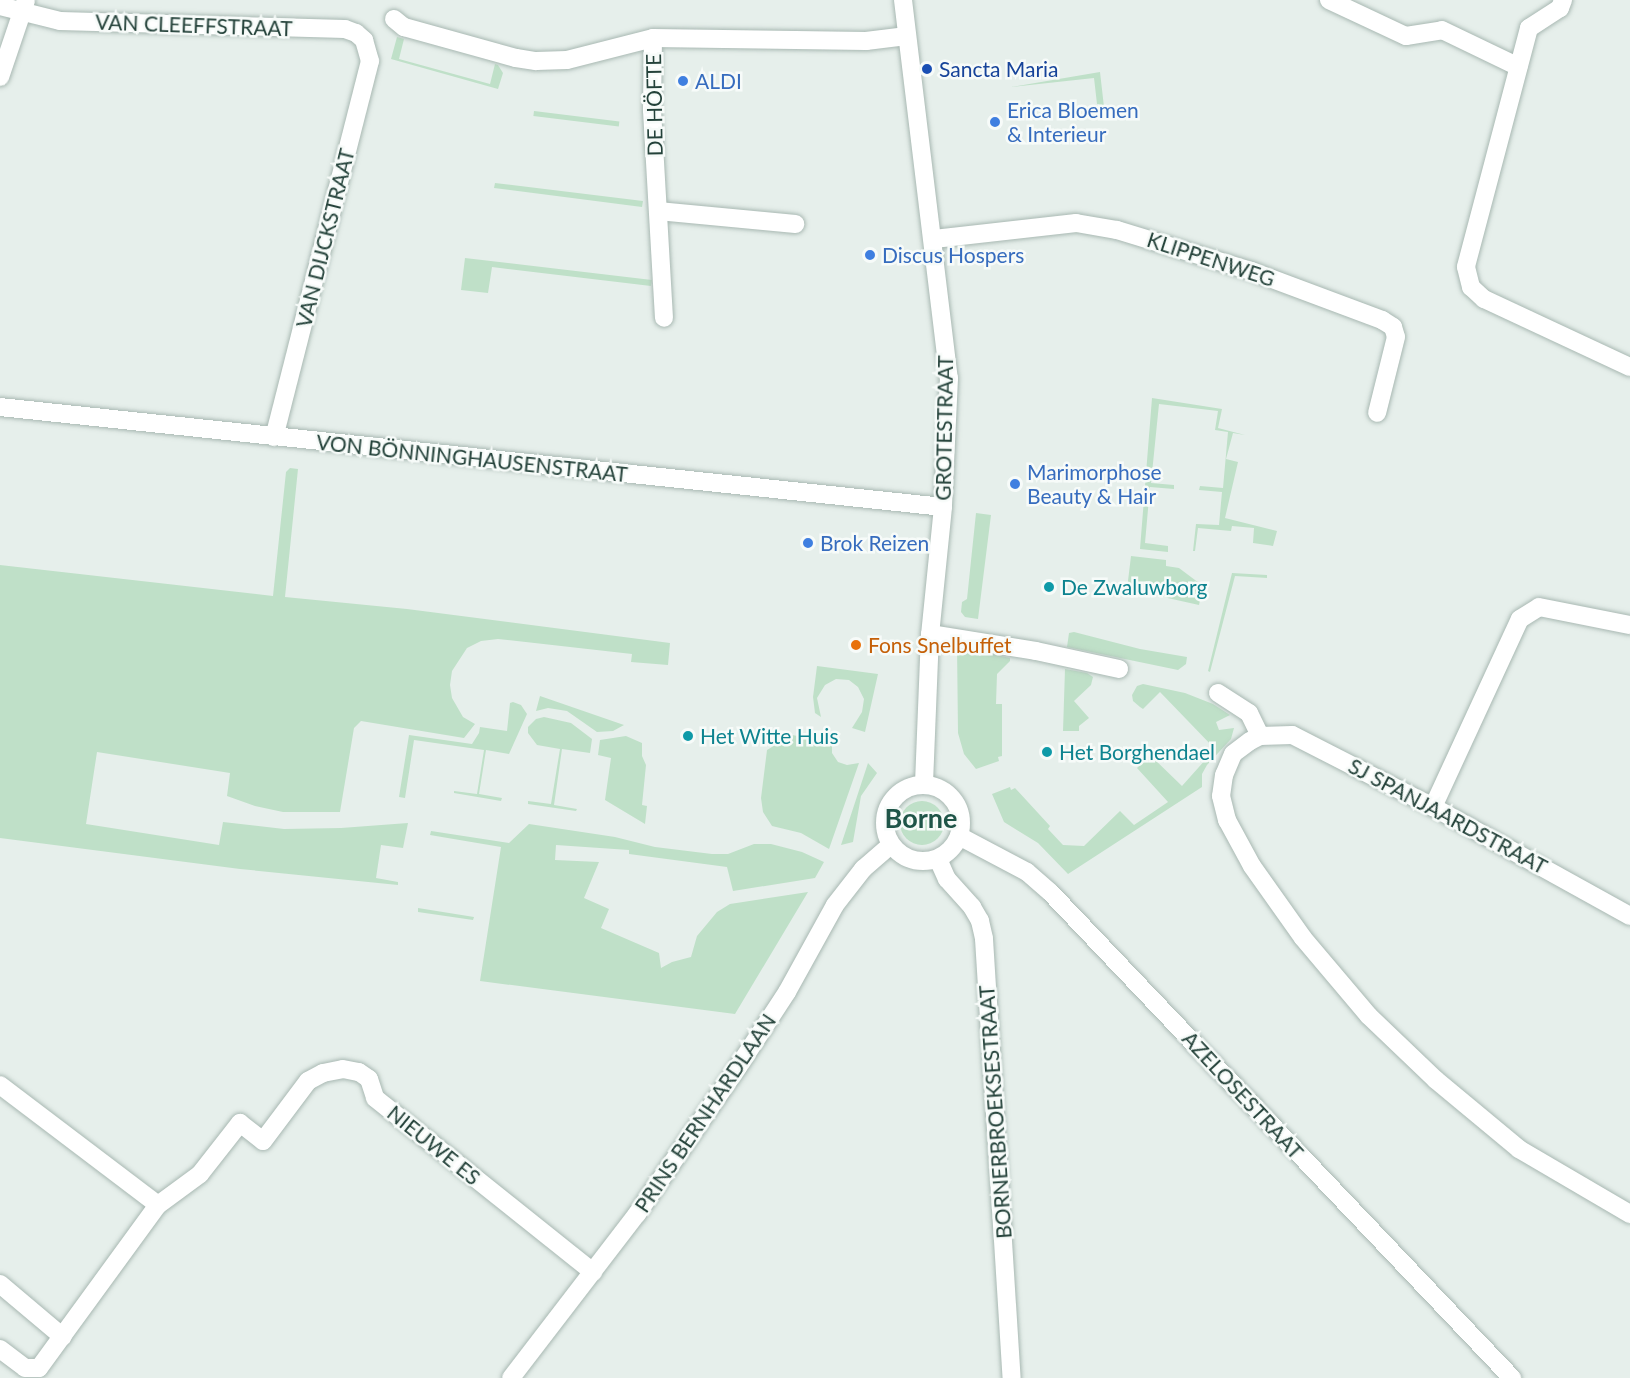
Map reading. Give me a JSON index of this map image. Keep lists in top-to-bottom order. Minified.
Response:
{"streets":{"street":["VAN CLEEFFSTRAAT","DE HÖFTE","VAN DIJCKSTRAAT","KLIPPENWEG","GROTESTRAAT","VON BÖNNINGHAUSENSTRAAT","SJ SPANJAARDSTRAAT","AZELOSESTRAAT","BORNERBROEKSESTRAAT","PRINS BERNHARDLAAN","NIEUWE ES"]},"crossings":[["VAN CLEEFFSTRAAT","VAN DIJCKSTRAAT"],["DE HÖFTE","GROTESTRAAT"],["VAN DIJCKSTRAAT","VON BÖNNINGHAUSENSTRAAT"],["KLIPPENWEG","GROTESTRAAT"],["GROTESTRAAT","VON BÖNNINGHAUSENSTRAAT"],["GROTESTRAAT","AZELOSESTRAAT"],["GROTESTRAAT","BORNERBROEKSESTRAAT"],["GROTESTRAAT","PRINS BERNHARDLAAN"],["AZELOSESTRAAT","BORNERBROEKSESTRAAT"],["AZELOSESTRAAT","PRINS BERNHARDLAAN"],["BORNERBROEKSESTRAAT","PRINS BERNHARDLAAN"],["PRINS BERNHARDLAAN","NIEUWE ES"]],"districts":["Borne"],"places":["Sancta Maria","ALDI","Erica Bloemen & Interieur","Discus Hospers","Marimorphose Beauty & Hair","Brok Reizen","De Zwaluwborg","Fons Snelbuffet","Het Witte Huis","Het Borghendael"]}
